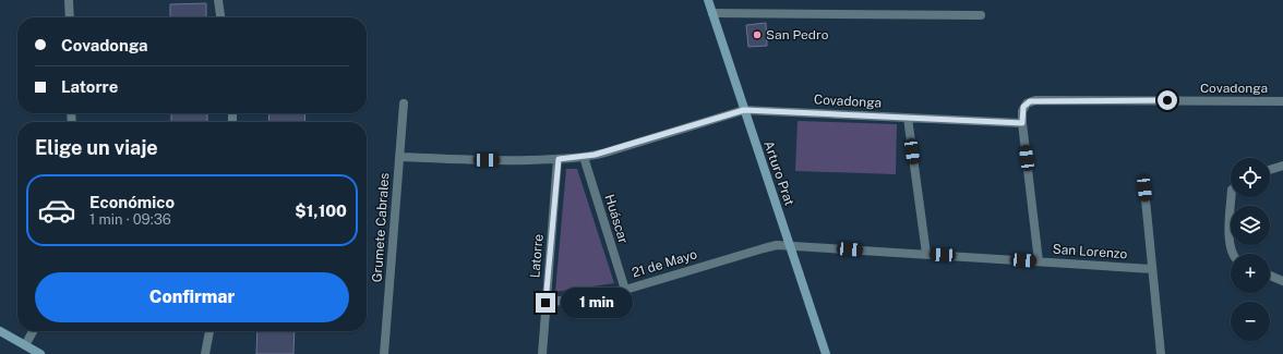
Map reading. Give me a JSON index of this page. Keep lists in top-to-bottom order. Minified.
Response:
{"streets":{"street":["Covadonga","Arturo Prat","Huáscar","Grumete Cabrales","San Lorenzo","Latorre","21 de Mayo"]},"crossings":[["Covadonga","Arturo Prat"],["Covadonga","Huáscar"],["Covadonga","Grumete Cabrales"],["Covadonga","Latorre"],["Arturo Prat","San Lorenzo"],["Arturo Prat","21 de Mayo"],["Huáscar","21 de Mayo"],["San Lorenzo","21 de Mayo"],["Latorre","21 de Mayo"]],"places":["San Pedro"],"page":{"banner":["Covadonga","Latorre"],"heading":"Elige un viaje","map_buttons":["+","−"],"list":[{"name":"Económico","note":"1 min · 09:36","value":"$1,100"}],"buttons":"Confirmar","bubble":"1 min"}}
